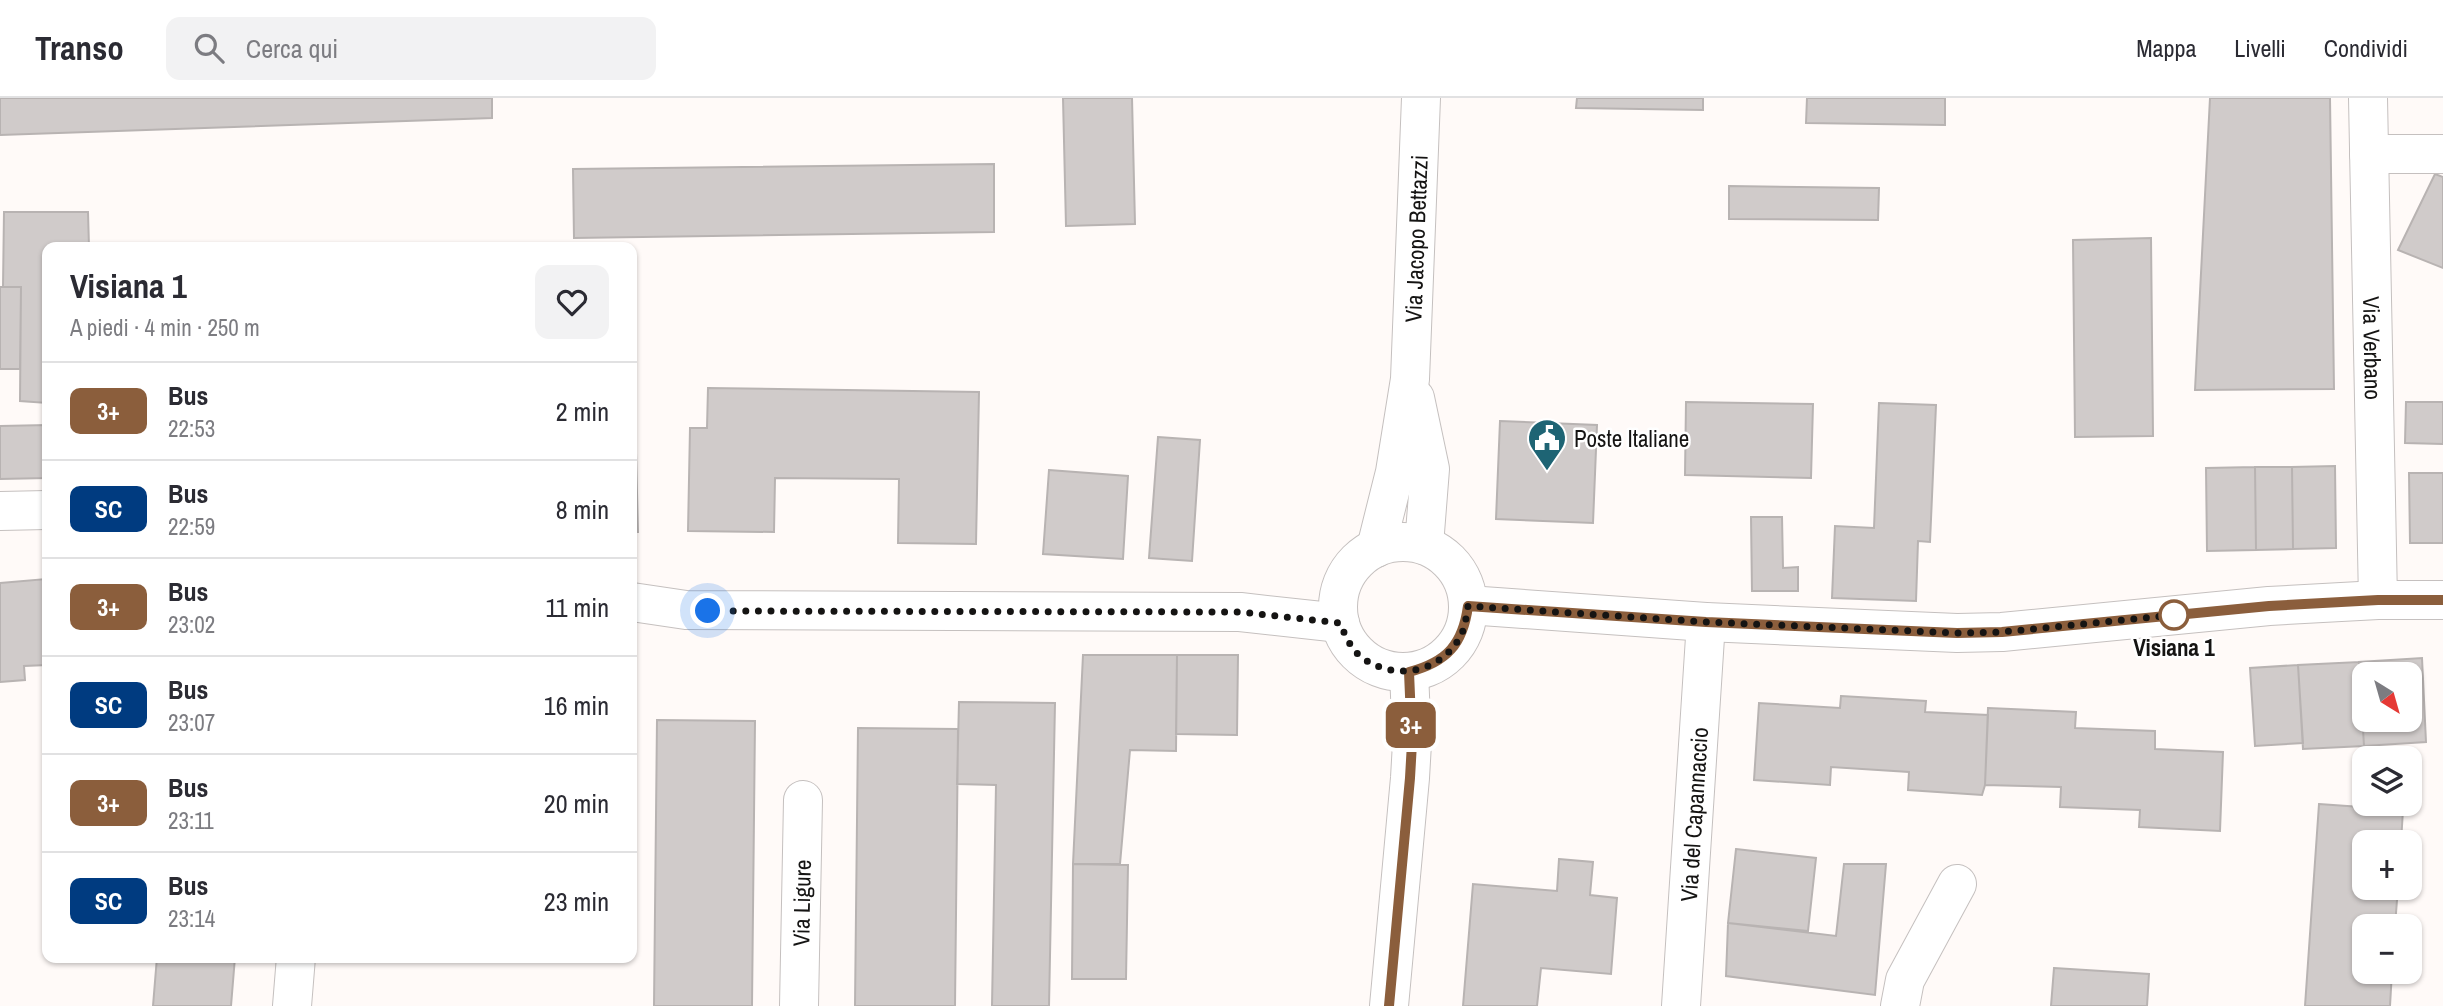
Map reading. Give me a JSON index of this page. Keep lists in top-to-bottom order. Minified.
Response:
{"streets":{"street":["Via Jacopo Bettazzi","Via Verbano","Via del Capannaccio","Via Ligure"]},"places":{"public building":["Poste Italiane"],"other":["Visiana 1"]},"lines":["bus line 3+"],"north":"bottom right","page":{"header":"Transo","search":"Cerca qui","nav":["Mappa","Livelli","Condividi"],"on_map":"3+","heading":["Visiana 1","A piedi · 4 min · 250 m"],"list":[{"mark":"3+","name":"Bus","note":"22:53","value":"2 min"},{"mark":"SC","name":"Bus","note":"22:59","value":"8 min"},{"mark":"3+","name":"Bus","note":"23:02","value":"11 min"},{"mark":"SC","name":"Bus","note":"23:07","value":"16 min"},{"mark":"3+","name":"Bus","note":"23:11","value":"20 min"},{"mark":"SC","name":"Bus","note":"23:14","value":"23 min"}],"map_buttons":["+","−"]}}
